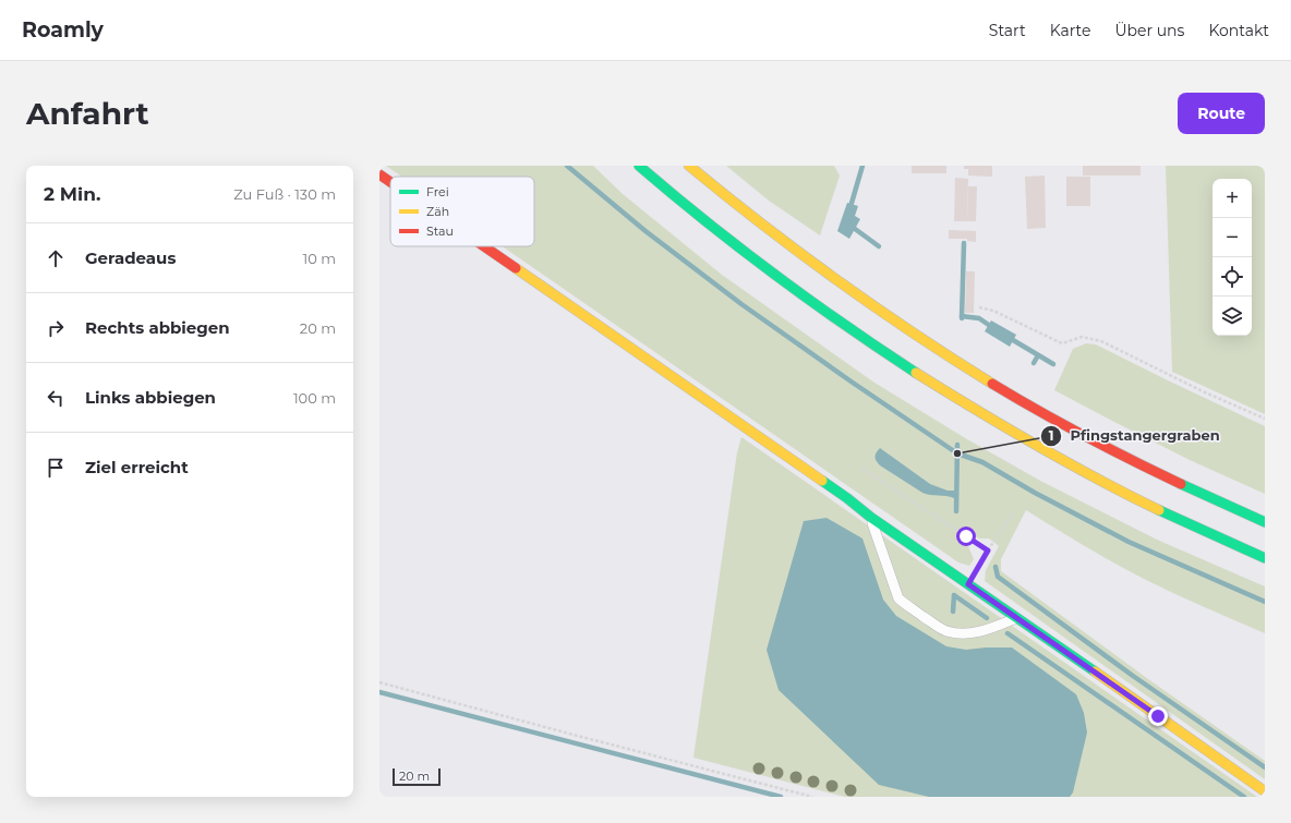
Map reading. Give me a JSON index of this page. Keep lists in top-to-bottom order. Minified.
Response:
{"places":["Pfingstangergraben"],"legend":["Frei","Zäh","Stau"],"scale_bar":"20 m","page":{"header":"Roamly","nav":["Start","Karte","Über uns","Kontakt"],"buttons":"Route","title":"Anfahrt","heading":["2 Min.","Zu Fuß · 130 m"],"map_buttons":["+","−"],"list":[["Geradeaus","10 m"],["Rechts abbiegen","20 m"],["Links abbiegen","100 m"],"Ziel erreicht"],"scale":"20 m"}}
